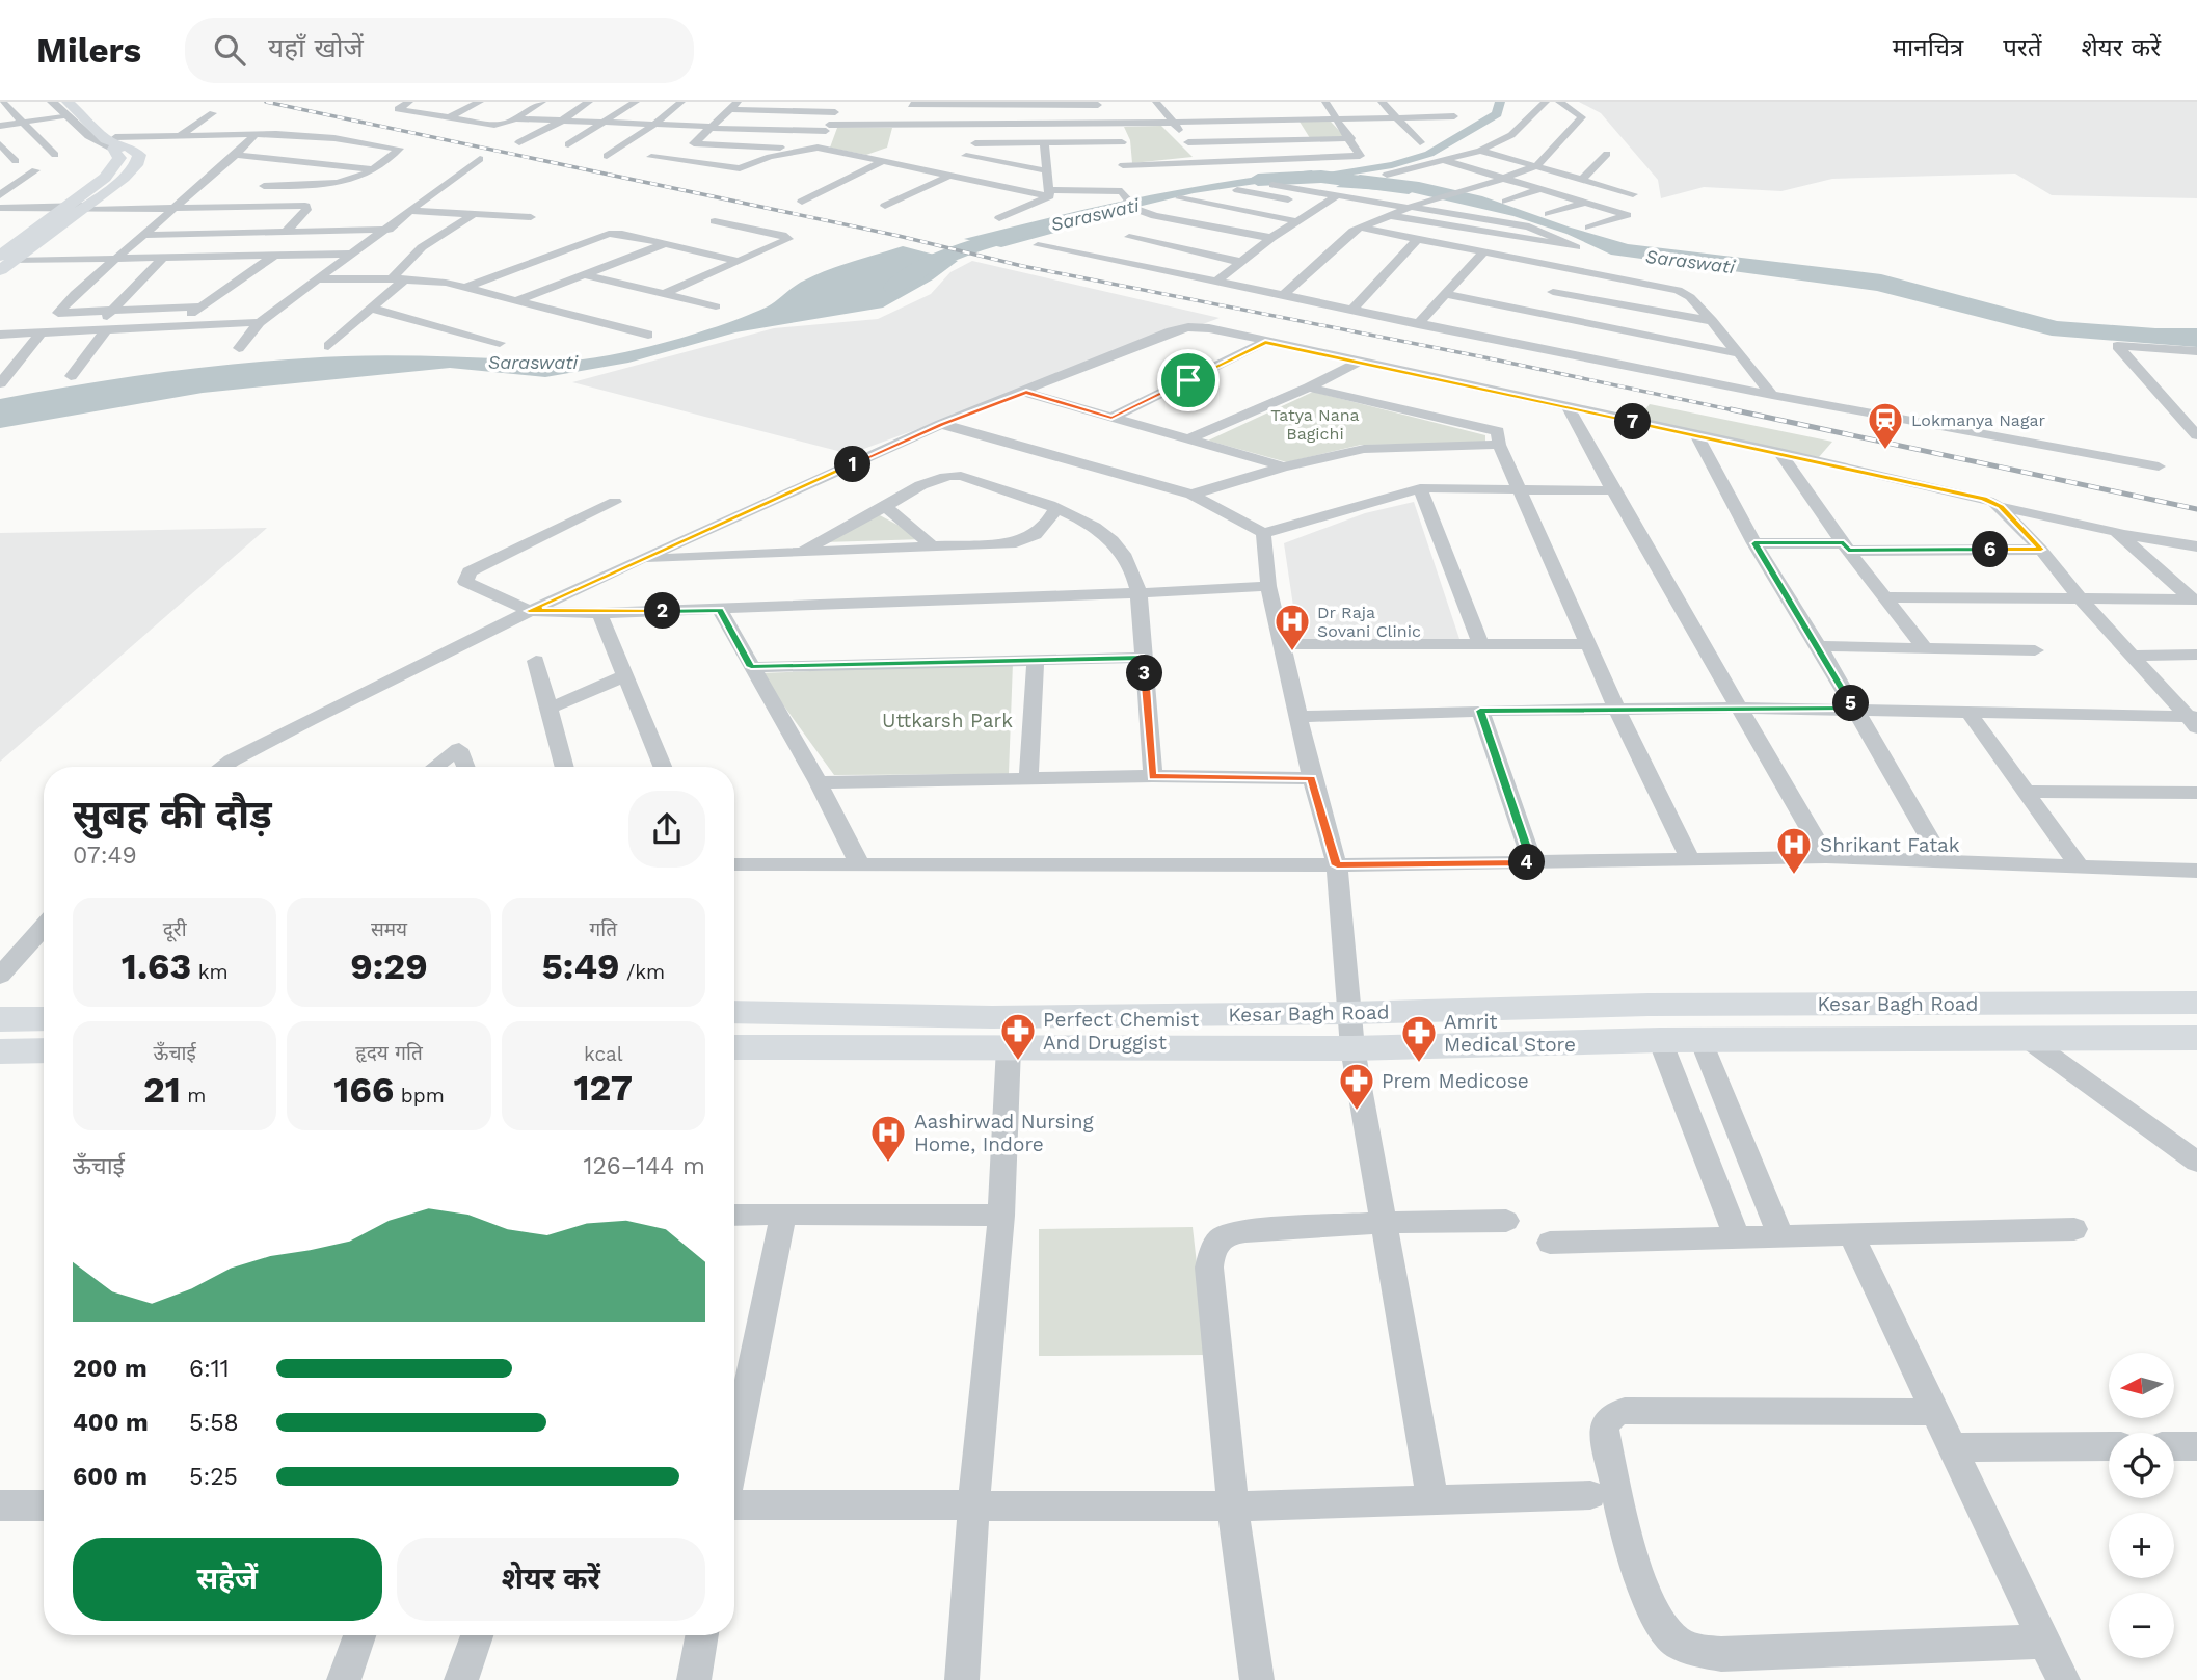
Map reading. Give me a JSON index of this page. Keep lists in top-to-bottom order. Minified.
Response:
{"streets":{"main road":["Kesar Bagh Road"]},"water":["Saraswati"],"parks":["Tatya Nana Bagichi","Uttkarsh Park"],"places":{"station":["Lokmanya Nagar"],"hospital":["Dr Raja Sovani Clinic","Shrikant Fatak","Aashirwad Nursing Home, Indore"],"pharmacy":["Perfect Chemist And Druggist","Amrit Medical Store","Prem Medicose"]},"north":"left","page":{"header":"Milers","search":"यहाँ खोजें","nav":["मानचित्र","परतें","शेयर करें"],"pins":["7","1","6","2","3","5","4"],"heading":["सुबह की दौड़","07:49"],"stats":[["दूरी","1.63 km"],["समय","9:29"],["गति","5:49 /km"],["ऊँचाई","21 m"],["हृदय गति","166 bpm"],["kcal","127"]],"chart":["ऊँचाई","126–144 m"],"list":[{"name":"200 m","note":"6:11"},{"name":"400 m","note":"5:58"},{"name":"600 m","note":"5:25"}],"map_buttons":["+","−"],"buttons":["सहेजें","शेयर करें"]}}
